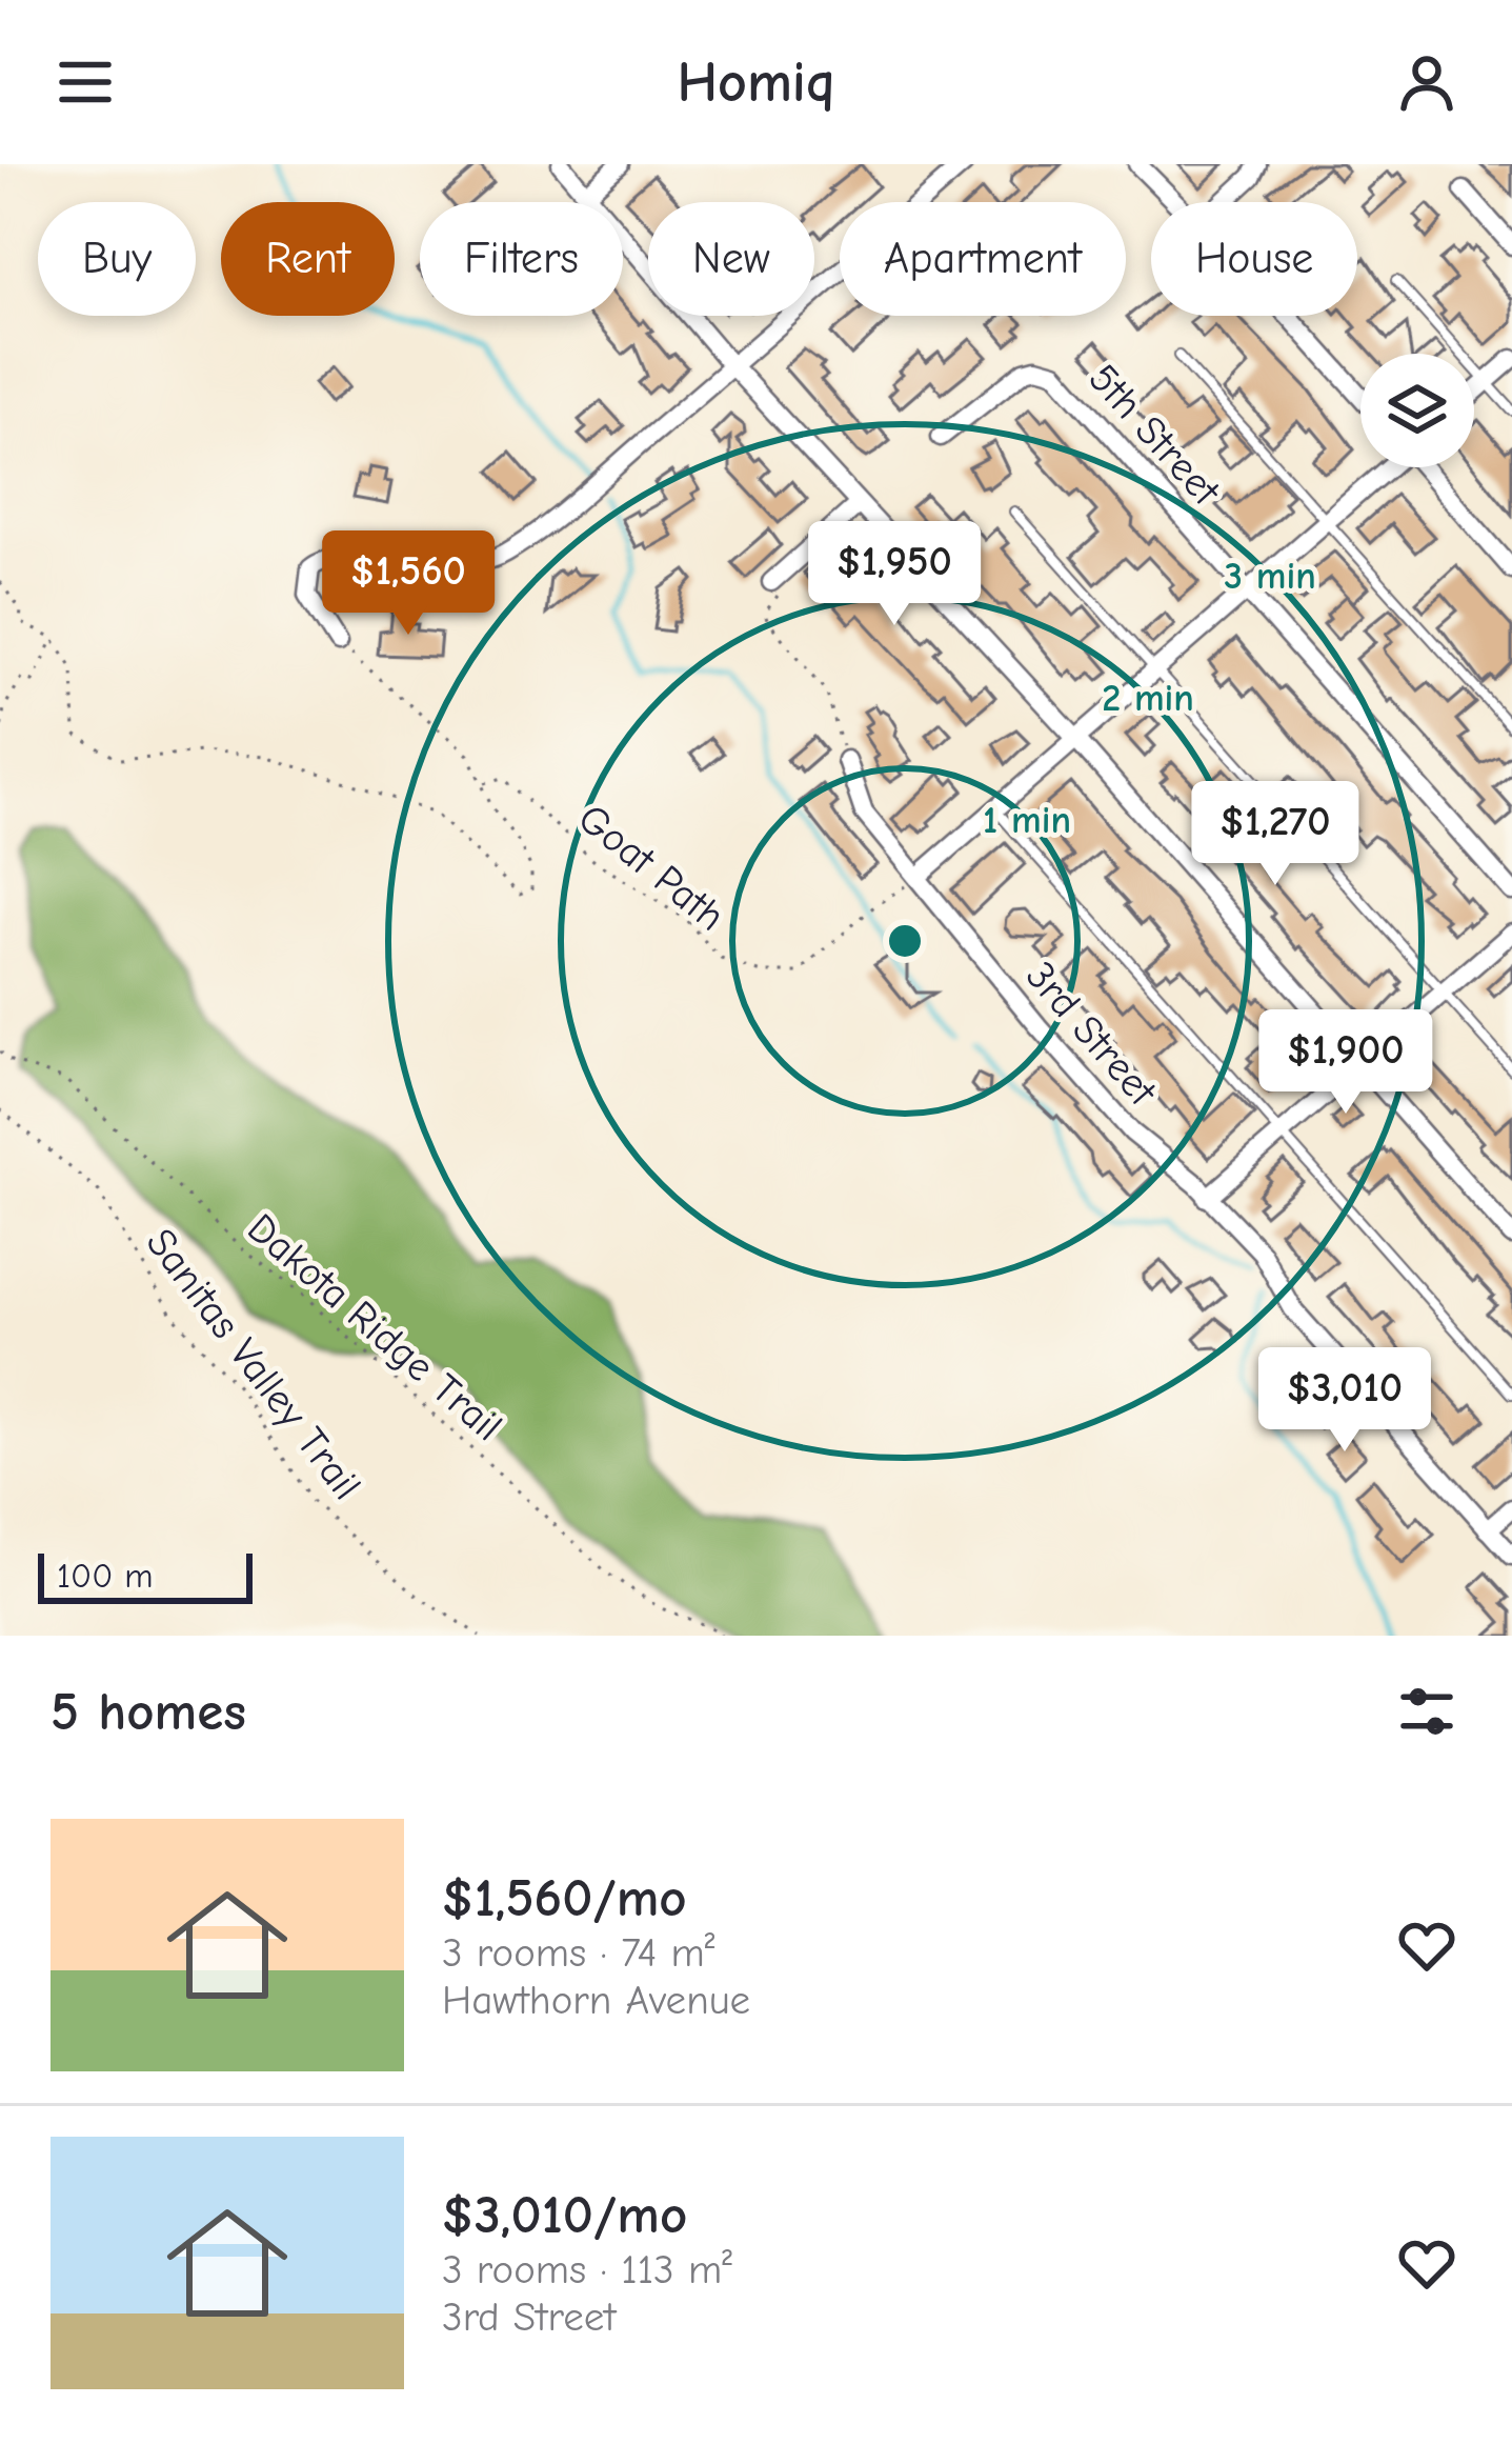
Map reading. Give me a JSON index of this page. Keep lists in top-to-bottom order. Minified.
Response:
{"streets":{"street":["5th Street","3rd Street"],"path":["Goat Path","Dakota Ridge Trail","Sanitas Valley Trail"]},"crossings":[["Goat Path","3rd Street"]],"scale_bar":"100 m","page":{"header":"Homiq","chip":["Buy","Rent","Filters","New","Apartment","House"],"price":["$1,950","$1,560","$1,270","$1,900","$3,010"],"scale":"100 m","heading":"5 homes","list":[{"name":"$1,560/mo","note":"3 rooms · 74 m² · Hawthorn Avenue"},{"name":"$3,010/mo","note":"3 rooms · 113 m² · 3rd Street"}]},"rings":["3 min","2 min","1 min"]}
